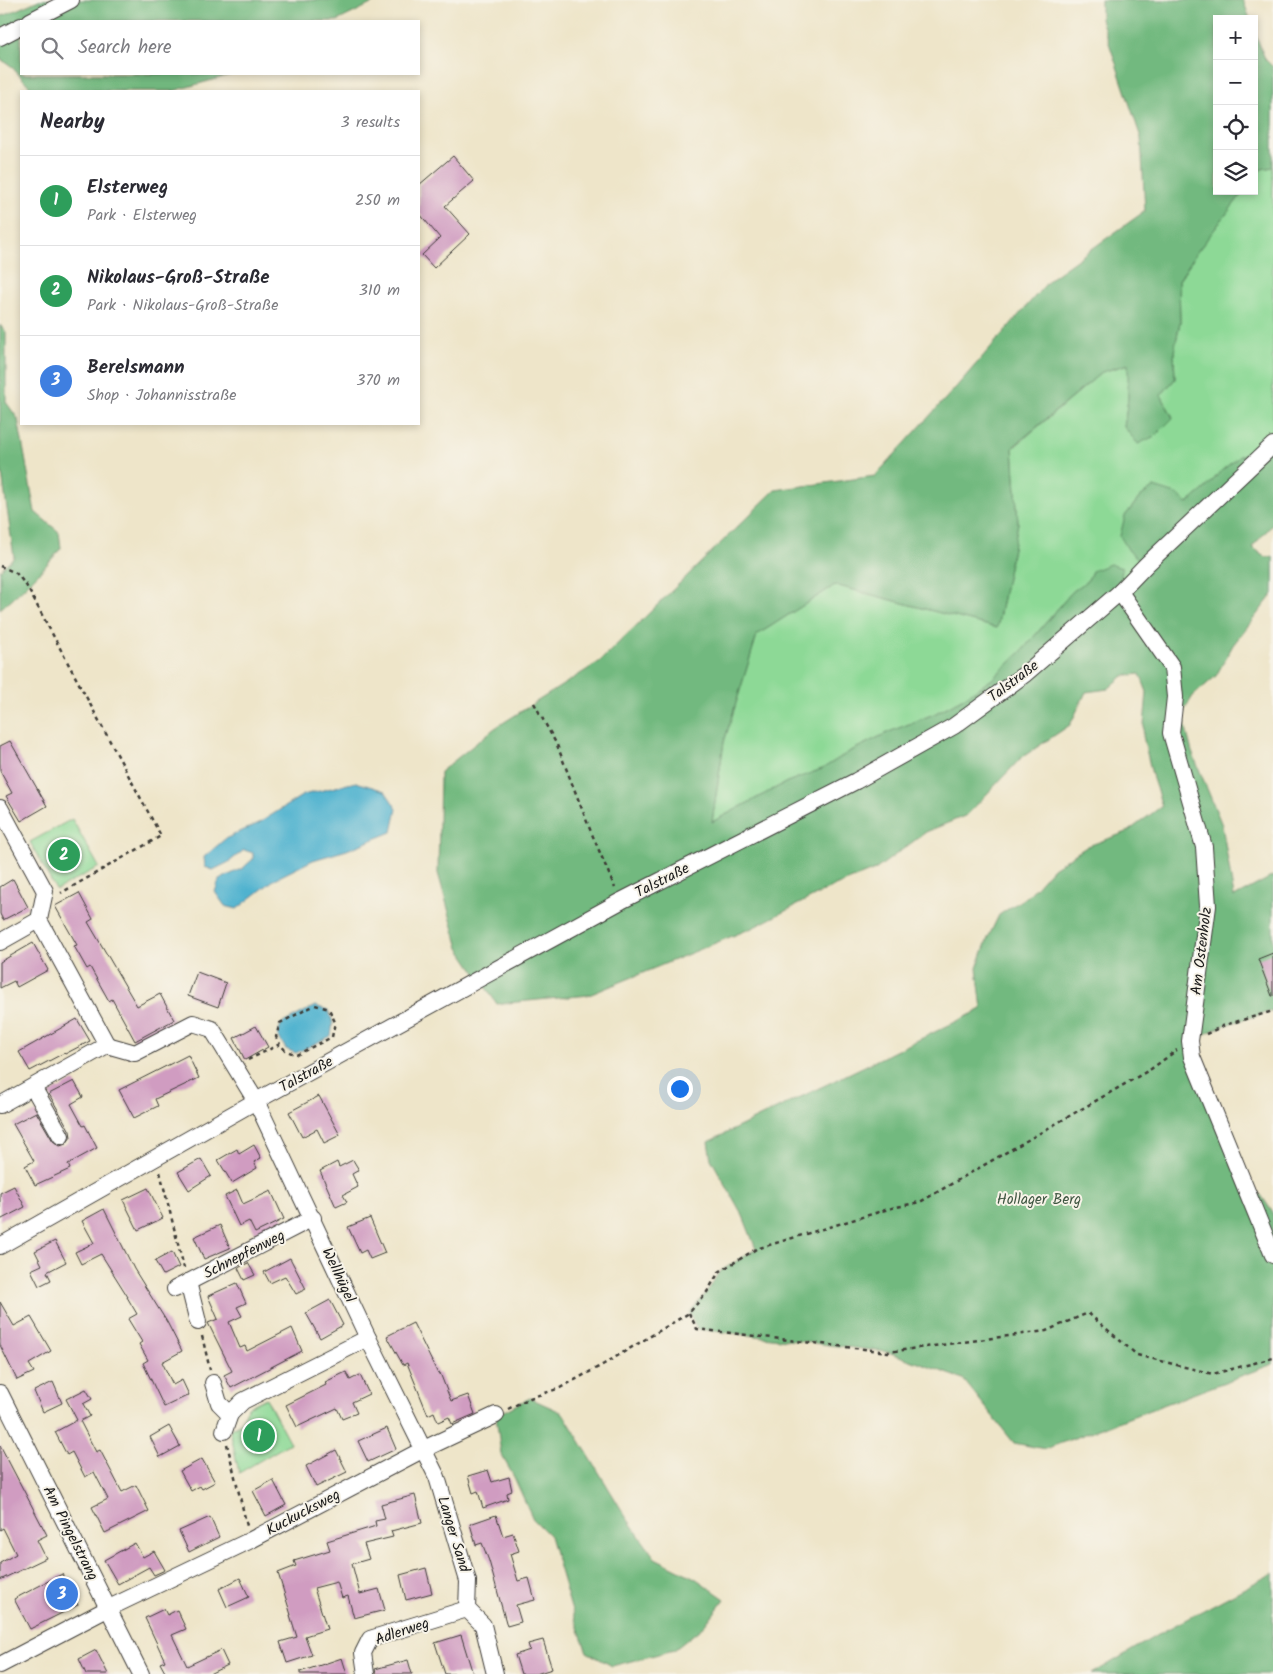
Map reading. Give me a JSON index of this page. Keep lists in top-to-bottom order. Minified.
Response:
{"streets":{"street":["Talstraße","Am Ostenholz","Schnepfenweg","Wellhügel","Kuckucksweg","Am Pingelstrang","Langer Sand","Adlerweg"]},"crossings":[["Talstraße","Am Ostenholz"],["Talstraße","Wellhügel"],["Schnepfenweg","Wellhügel"],["Wellhügel","Kuckucksweg"],["Wellhügel","Langer Sand"],["Kuckucksweg","Am Pingelstrang"],["Kuckucksweg","Langer Sand"],["Langer Sand","Adlerweg"]],"parks":["Hollager Berg"],"page":{"map_buttons":["+","−"],"search":"Search here","heading":["Nearby","3 results"],"list":[{"mark":"1","name":"Elsterweg","note":"Park · Elsterweg","value":"250 m"},{"mark":"2","name":"Nikolaus-Groß-Straße","note":"Park · Nikolaus-Groß-Straße","value":"310 m"},{"mark":"3","name":"Berelsmann","note":"Shop · Johannisstraße","value":"370 m"}],"pins":["2","1","3"]}}
